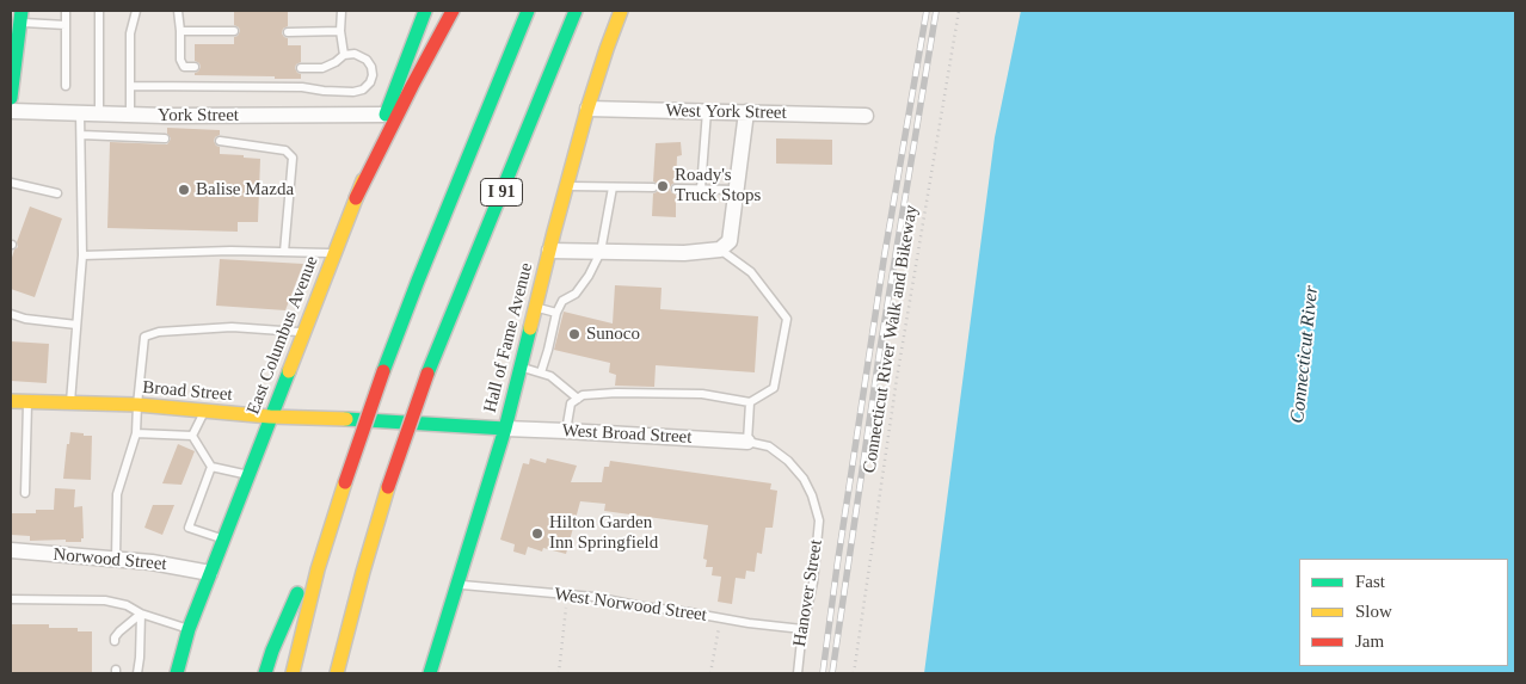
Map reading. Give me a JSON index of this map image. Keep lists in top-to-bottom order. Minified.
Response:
{"streets":{"main road":["I 91","East Columbus Avenue","Hall of Fame Avenue","Broad Street"],"street":["West York Street","York Street","West Broad Street","Norwood Street"],"lane":["Hanover Street","West Norwood Street"],"path":["Connecticut River Walk and Bikeway"]},"crossings":[["West York Street","Hall of Fame Avenue"],["York Street","East Columbus Avenue"],["East Columbus Avenue","Broad Street"],["East Columbus Avenue","Norwood Street"],["Hall of Fame Avenue","Broad Street"],["Hall of Fame Avenue","West Broad Street"],["Hall of Fame Avenue","West Norwood Street"],["Broad Street","West Broad Street"],["West Broad Street","Hanover Street"],["Hanover Street","West Norwood Street"]],"water":["Connecticut River"],"places":["Roady's Truck Stops","Balise Mazda","Sunoco","Hilton Garden Inn Springfield"],"legend":["Fast","Slow","Jam"]}
